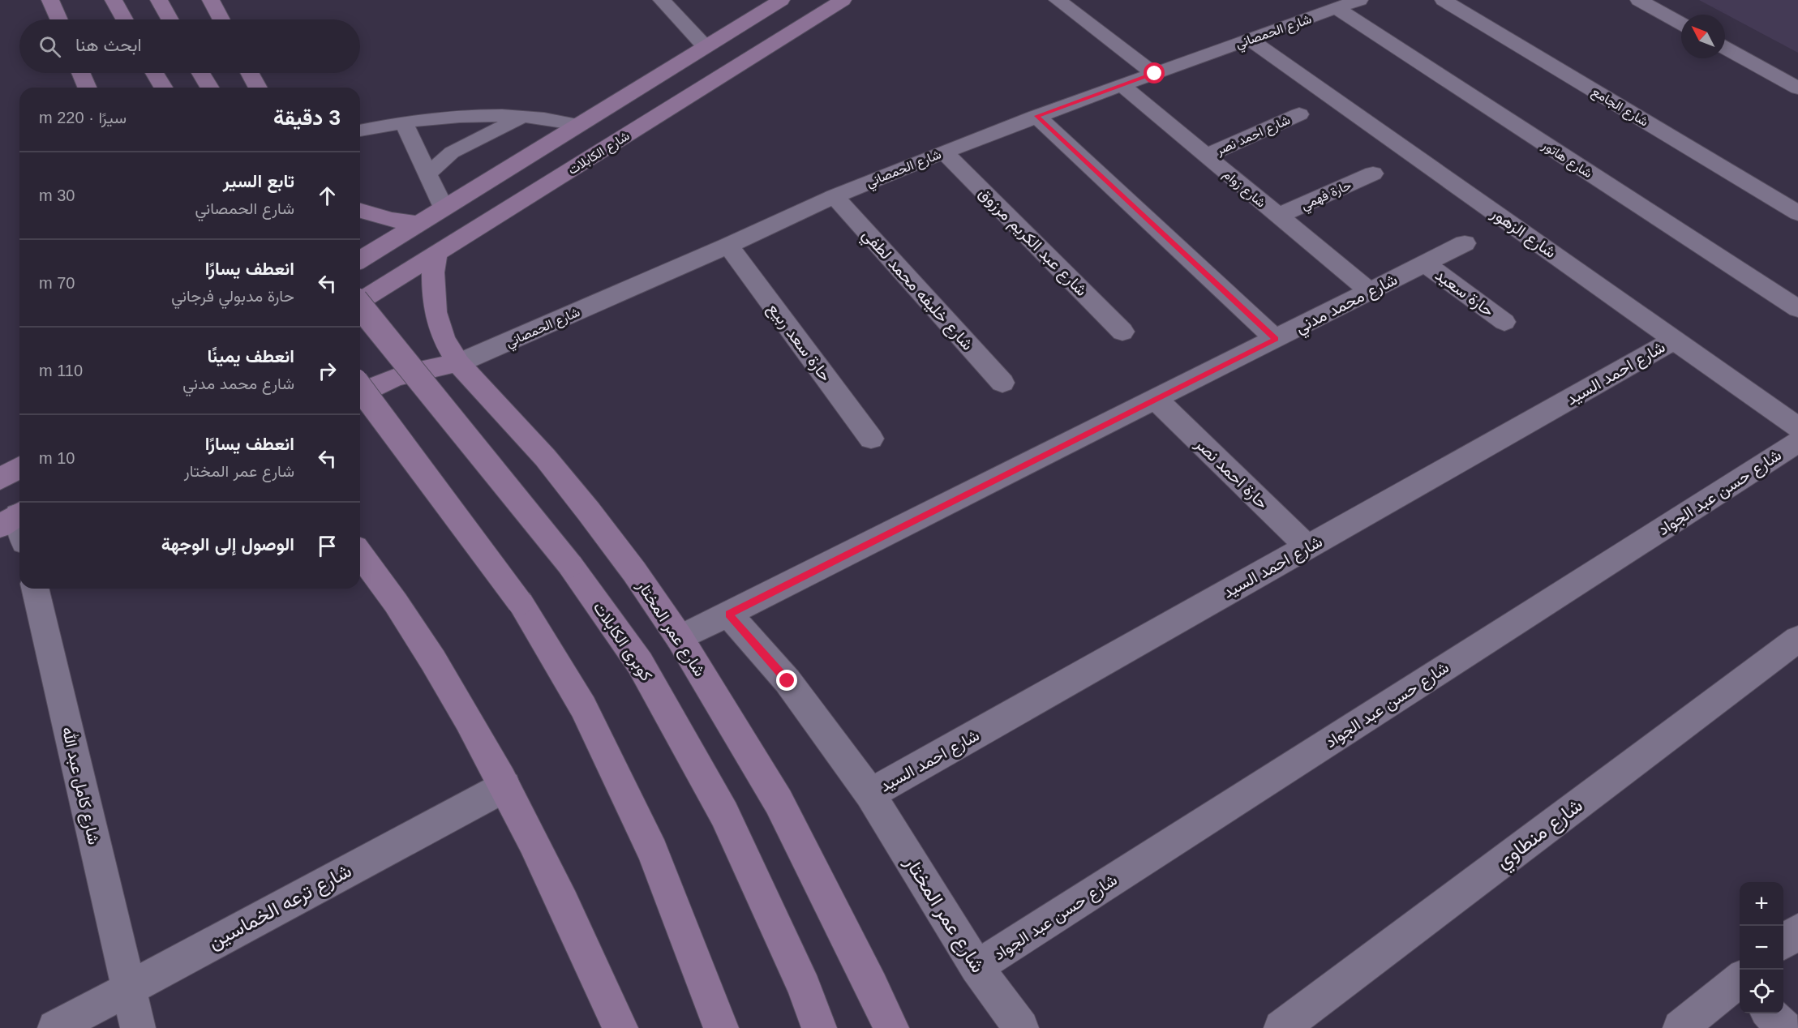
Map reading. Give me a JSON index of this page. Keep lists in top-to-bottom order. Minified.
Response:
{"streets":{"main road":["شارع الكابلات","شارع عمر المختار","كوبرى الكابلات"],"street":["شارع الحمصاني","شارع الجامع","شارع احمد نصر","شارع هاتور","شارع زوام","حارة فهمي","شارع الزهور","شارع عبد الكريم مرزوق","شارع خليفه محمد لطفي","حارة سعيد","شارع محمد مدني","حارة سعد ربيع","شارع احمد السيد","حارة احمد نصر","شارع حسن عبد الجواد","شارع كامل عبد الله","شارع منطاوي","شارع ترعه الخماسين"]},"crossings":[["شارع الحمصاني","شارع هاتور"],["شارع الحمصاني","شارع زوام"],["شارع الحمصاني","شارع الزهور"],["شارع الحمصاني","شارع عبد الكريم مرزوق"],["شارع الحمصاني","شارع خليفه محمد لطفي"],["شارع الحمصاني","حارة سعد ربيع"],["شارع الحمصاني","شارع عمر المختار"],["شارع احمد نصر","شارع زوام"],["شارع الكابلات","شارع عمر المختار"],["شارع زوام","حارة فهمي"],["شارع زوام","شارع محمد مدني"],["شارع الزهور","شارع احمد السيد"],["حارة سعيد","شارع محمد مدني"],["شارع محمد مدني","حارة احمد نصر"],["شارع محمد مدني","شارع عمر المختار"],["شارع احمد السيد","حارة احمد نصر"],["شارع احمد السيد","شارع عمر المختار"],["شارع حسن عبد الجواد","شارع عمر المختار"],["شارع كامل عبد الله","شارع ترعه الخماسين"]],"north":"top left","page":{"search":"ابحث هنا","heading":["3 دقيقة","سيرًا · 220 m"],"list":[["تابع السير","شارع الحمصاني","30 m"],["انعطف يسارًا","حارة مدبولي فرجاني","70 m"],["انعطف يمينًا","شارع محمد مدني","110 m"],["انعطف يسارًا","شارع عمر المختار","10 m"],"الوصول إلى الوجهة"],"map_buttons":["+","−"]}}
